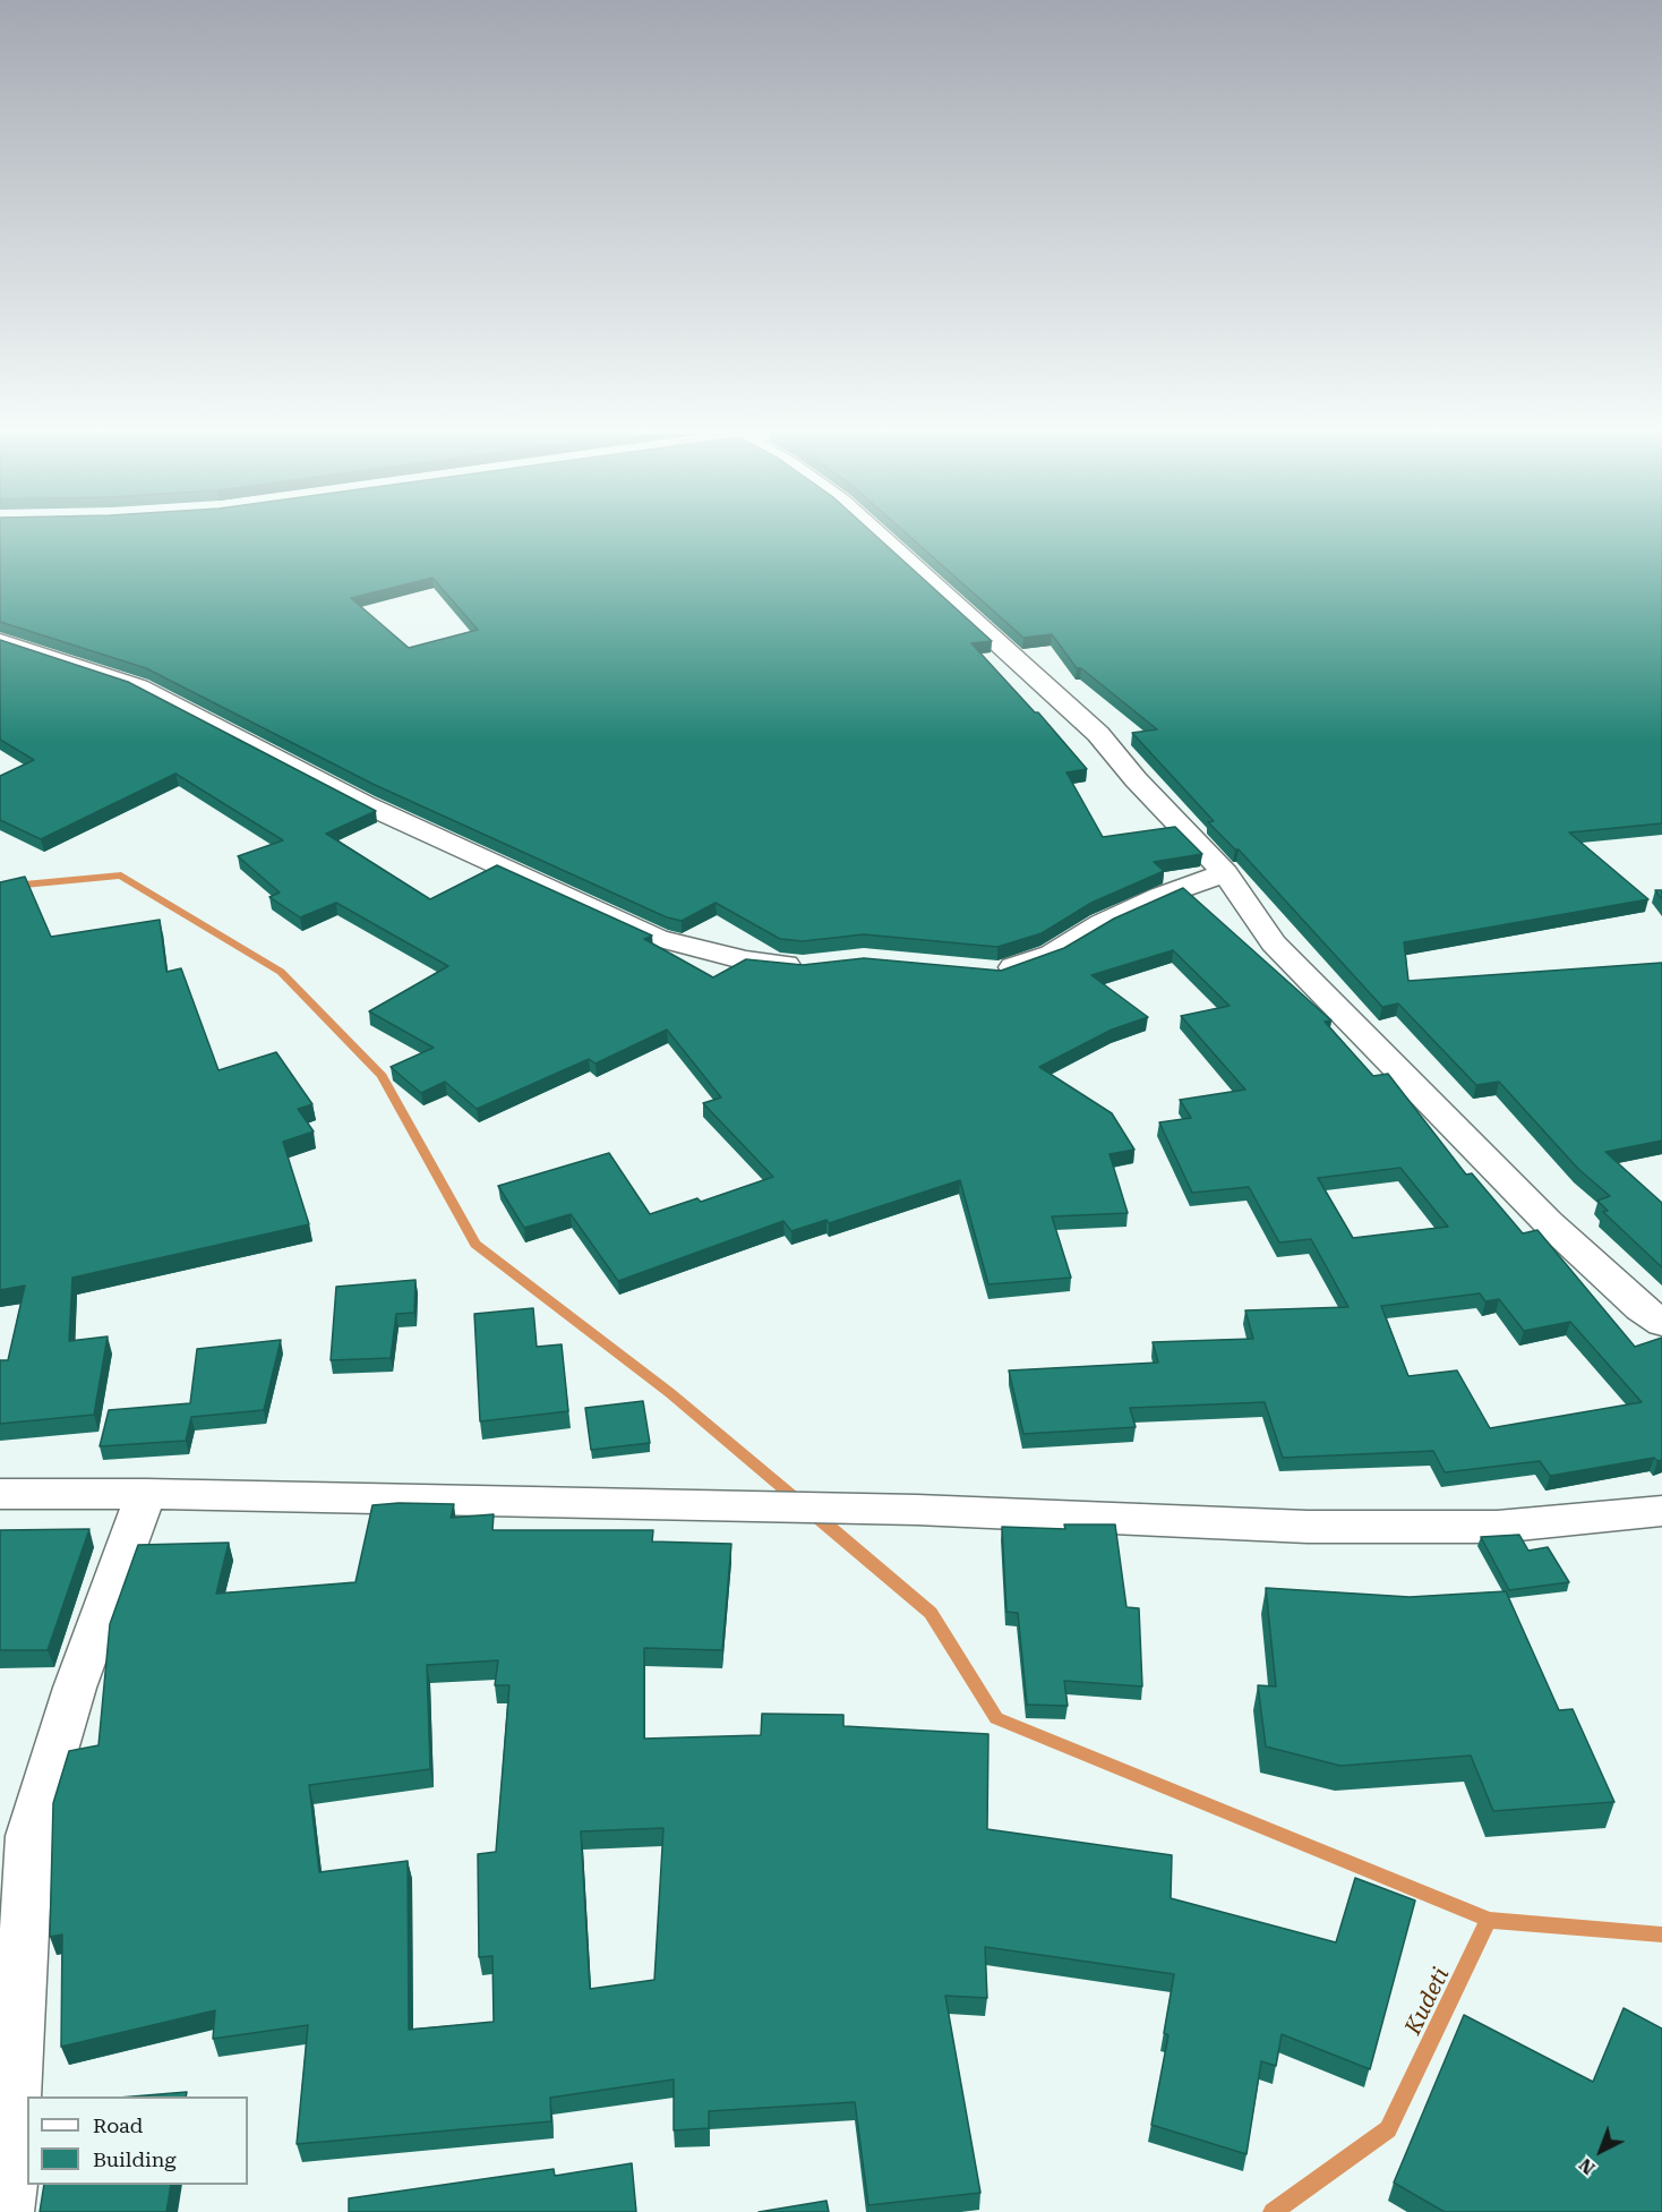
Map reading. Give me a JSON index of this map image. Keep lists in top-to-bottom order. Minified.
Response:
{"water":["Kudeti"],"legend":["Road","Building"],"north":"bottom left"}
